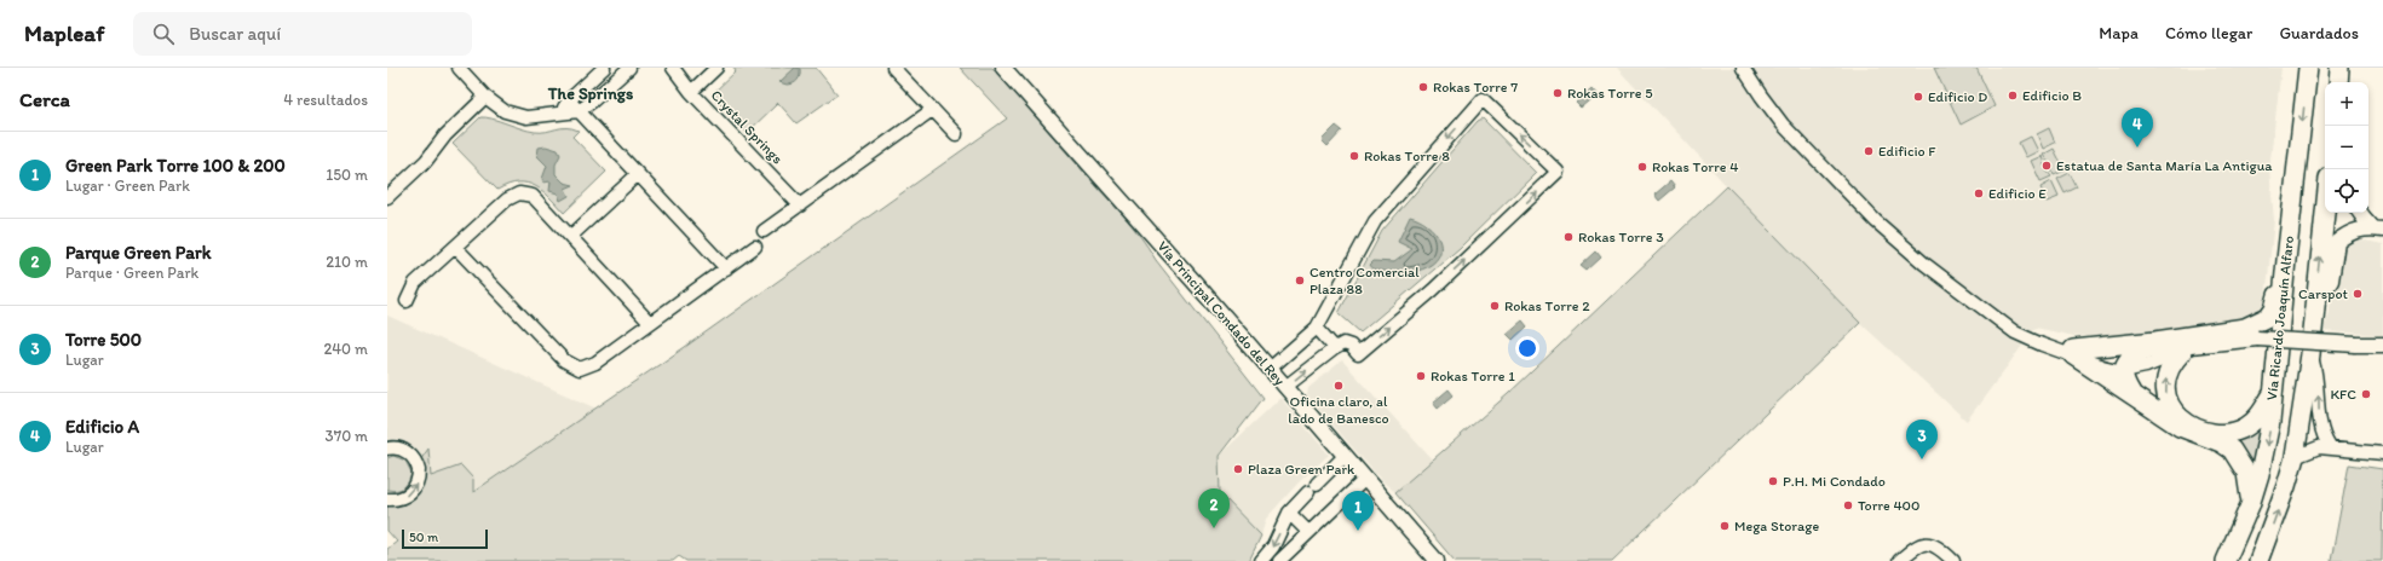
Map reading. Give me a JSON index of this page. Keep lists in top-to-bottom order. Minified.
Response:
{"streets":{"main road":["Vía Ricardo Joaquín Alfaro"],"street":["Crystal Springs","Vía Principal Condado del Rey"]},"districts":["The Springs"],"places":["Rokas Torre 7","Rokas Torre 5","Edificio B","Edificio D","Edificio F","Rokas Torre 8","Estatua de Santa María La Antigua","Rokas Torre 4","Edificio E","Rokas Torre 3","Centro Comercial Plaza 88","Carspot","Rokas Torre 2","Rokas Torre 1","Oficina claro, al lado de Banesco","KFC","Plaza Green Park","P.H. Mi Condado","Torre 400","Mega Storage"],"scale_bar":"50 m","page":{"header":"Mapleaf","search":"Buscar aquí","nav":["Mapa","Cómo llegar","Guardados"],"heading":["Cerca","4 resultados"],"map_buttons":["+","−"],"pins":["4","3","2","1"],"list":[{"mark":"1","name":"Green Park Torre 100 & 200","note":"Lugar · Green Park","value":"150 m"},{"mark":"2","name":"Parque Green Park","note":"Parque · Green Park","value":"210 m"},{"mark":"3","name":"Torre 500","note":"Lugar","value":"240 m"},{"mark":"4","name":"Edificio A","note":"Lugar","value":"370 m"}],"scale":"50 m"}}
